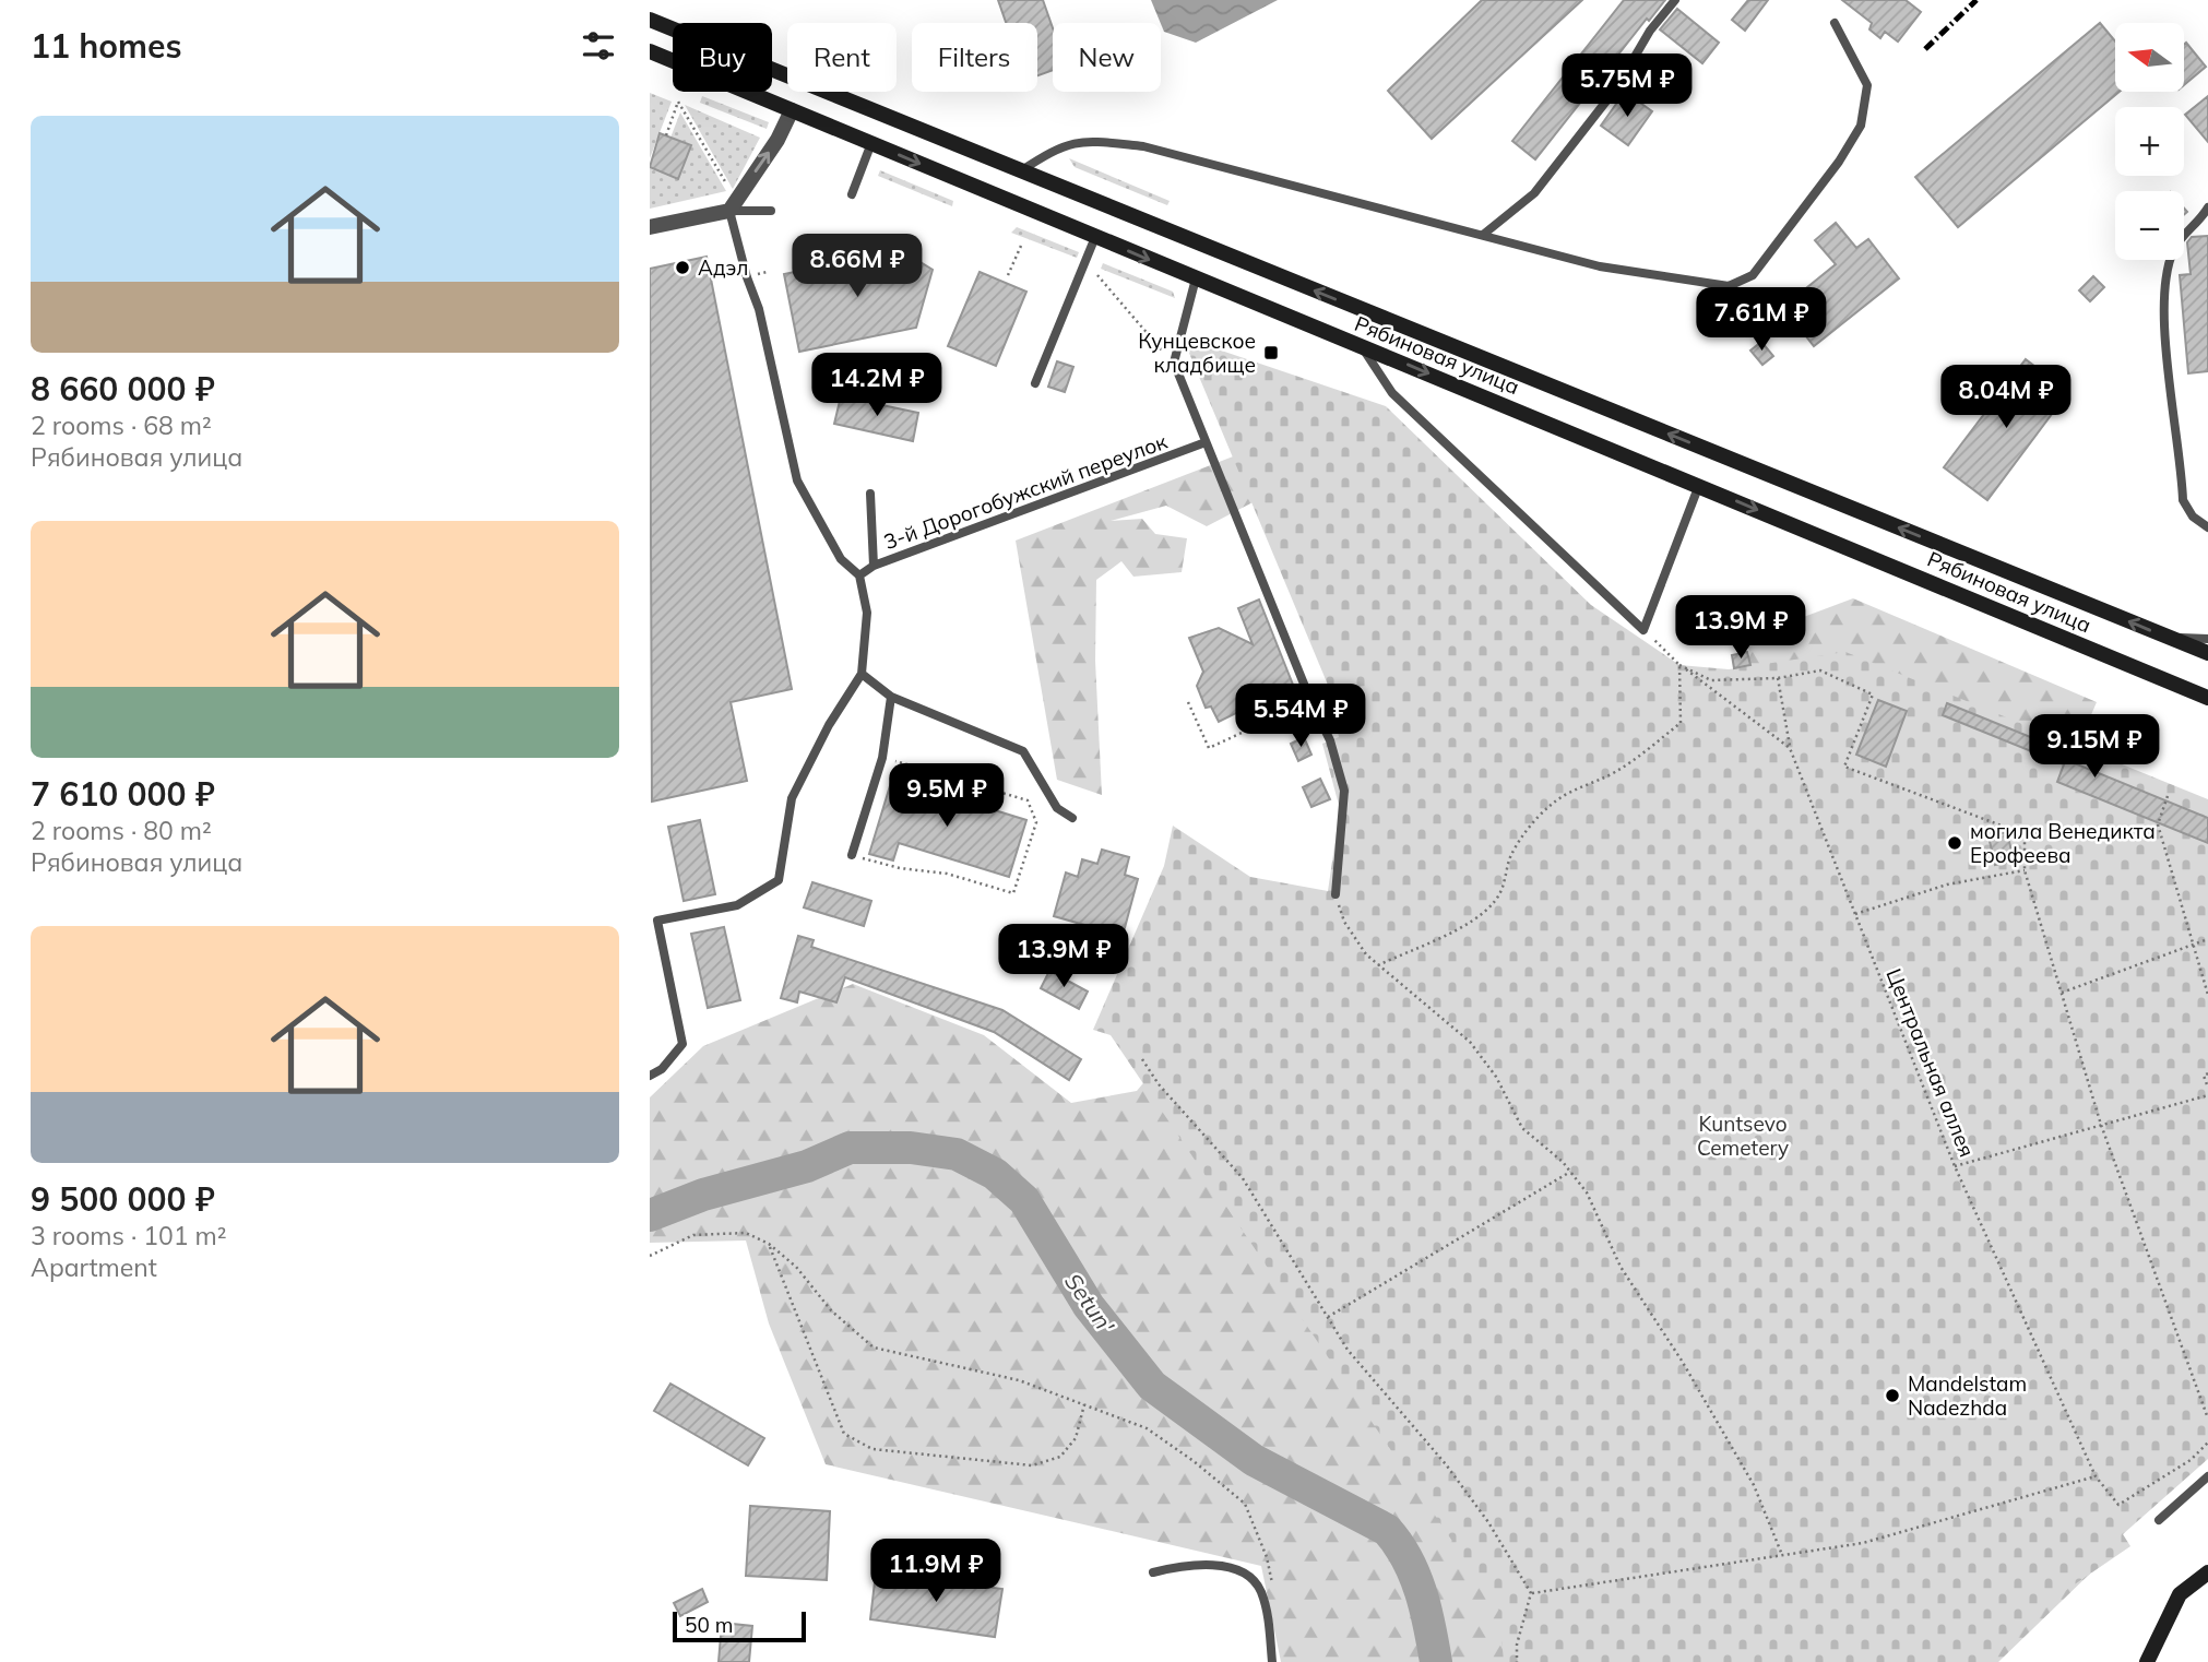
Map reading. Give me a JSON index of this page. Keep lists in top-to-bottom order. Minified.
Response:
{"streets":{"main road":["Рябиновая улица"],"lane":["3-й Дорогобужский переулок"],"path":["Центральная аллея"]},"water":["Setun'"],"parks":["Kuntsevo Cemetery"],"places":{"other":["Адэл","могила Венедикта Ерофеева","Mandelstam Nadezhda"],"transit":["Кунцевское кладбище"]},"scale_bar":"50 m","north":"left","page":{"heading":"11 homes","map_buttons":["+","−"],"chip":["Buy","Rent","Filters","New"],"price":["5.75M ₽","8.66M ₽","7.61M ₽","14.2M ₽","8.04M ₽","13.9M ₽","5.54M ₽","9.15M ₽","9.5M ₽","13.9M ₽","11.9M ₽"],"list":[{"name":"8 660 000 ₽","note":"2 rooms · 68 m² · Рябиновая улица"},{"name":"7 610 000 ₽","note":"2 rooms · 80 m² · Рябиновая улица"},{"name":"9 500 000 ₽","note":"3 rooms · 101 m² · Apartment"}],"scale":"50 m"}}
